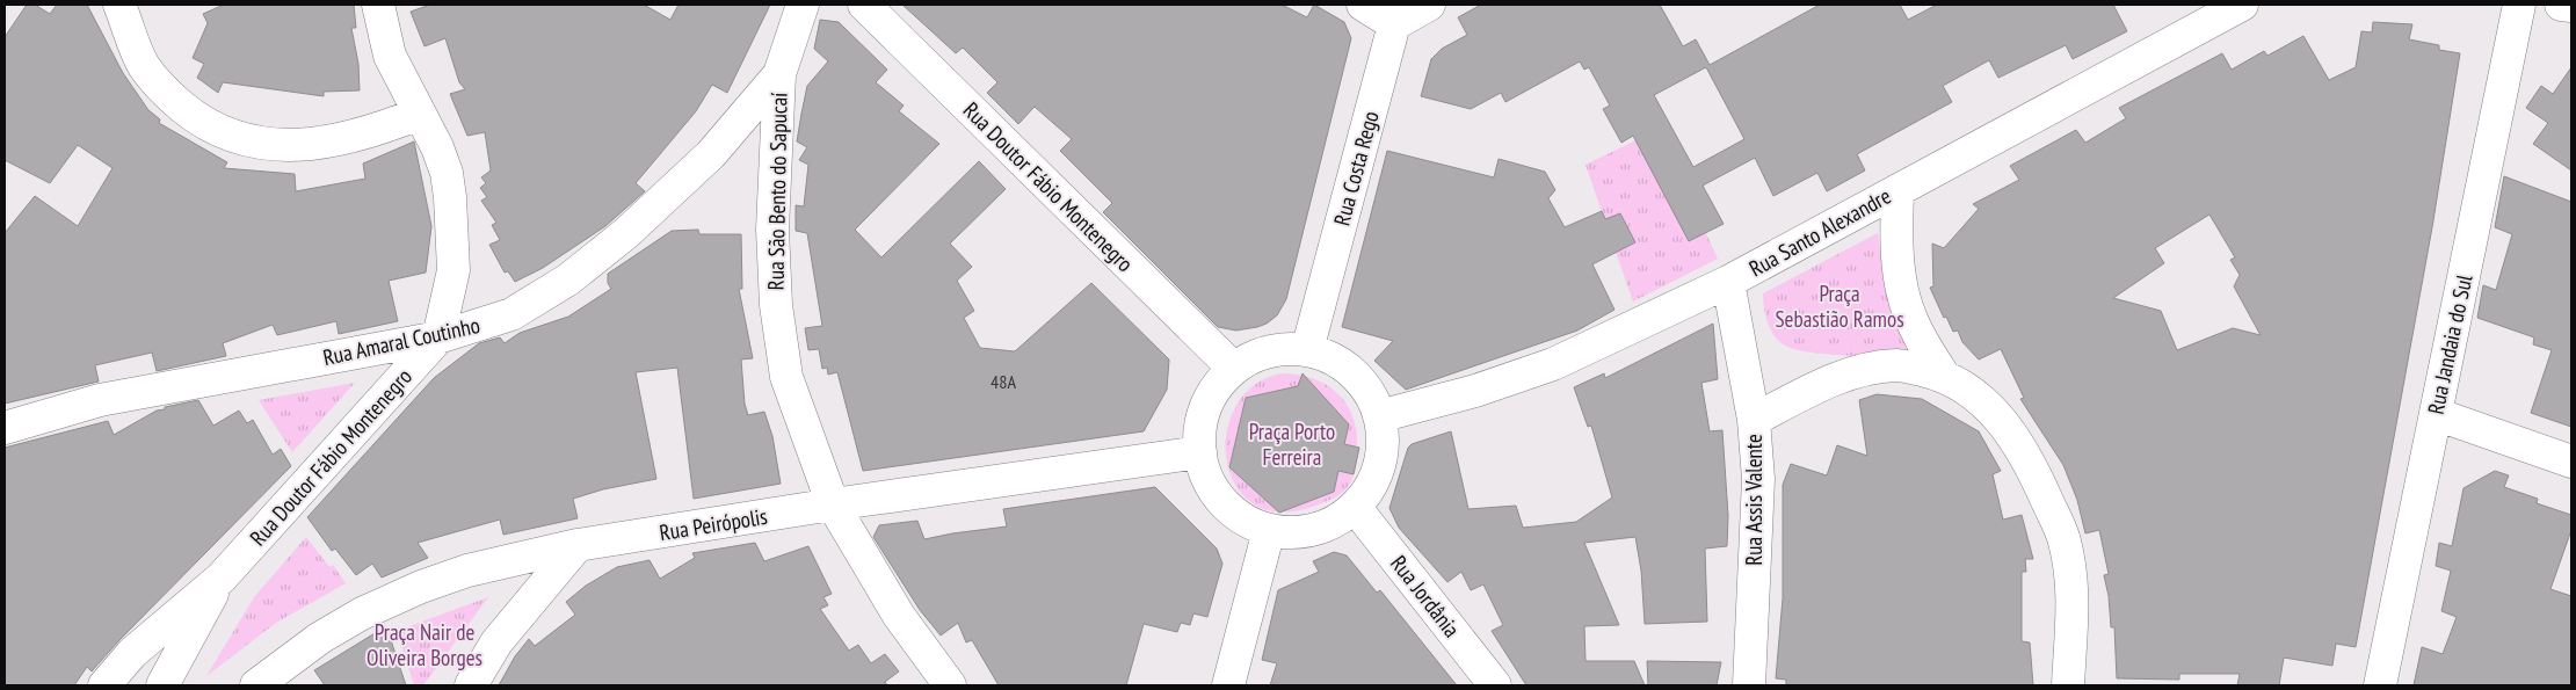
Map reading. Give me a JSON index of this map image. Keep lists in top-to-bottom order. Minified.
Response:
{"streets":{"street":["Rua Costa Rego","Rua Doutor Fábio Montenegro","Rua São Bento do Sapucaí","Rua Santo Alexandre","Rua Amaral Coutinho","Rua Jandaia do Sul","Rua Assis Valente","Rua Peirópolis","Rua Jordânia"]},"crossings":[["Rua Costa Rego","Rua Doutor Fábio Montenegro"],["Rua Costa Rego","Rua Santo Alexandre"],["Rua Costa Rego","Rua Peirópolis"],["Rua Costa Rego","Rua Jordânia"],["Rua Doutor Fábio Montenegro","Rua Santo Alexandre"],["Rua Doutor Fábio Montenegro","Rua Amaral Coutinho"],["Rua Doutor Fábio Montenegro","Rua Peirópolis"],["Rua Doutor Fábio Montenegro","Rua Jordânia"],["Rua São Bento do Sapucaí","Rua Amaral Coutinho"],["Rua São Bento do Sapucaí","Rua Peirópolis"],["Rua Santo Alexandre","Rua Assis Valente"],["Rua Santo Alexandre","Rua Peirópolis"],["Rua Santo Alexandre","Rua Jordânia"],["Rua Peirópolis","Rua Jordânia"]],"parks":["Praça Sebastião Ramos","Praça Porto Ferreira","Praça Nair de Oliveira Borges"],"house_numbers":["48A"]}
